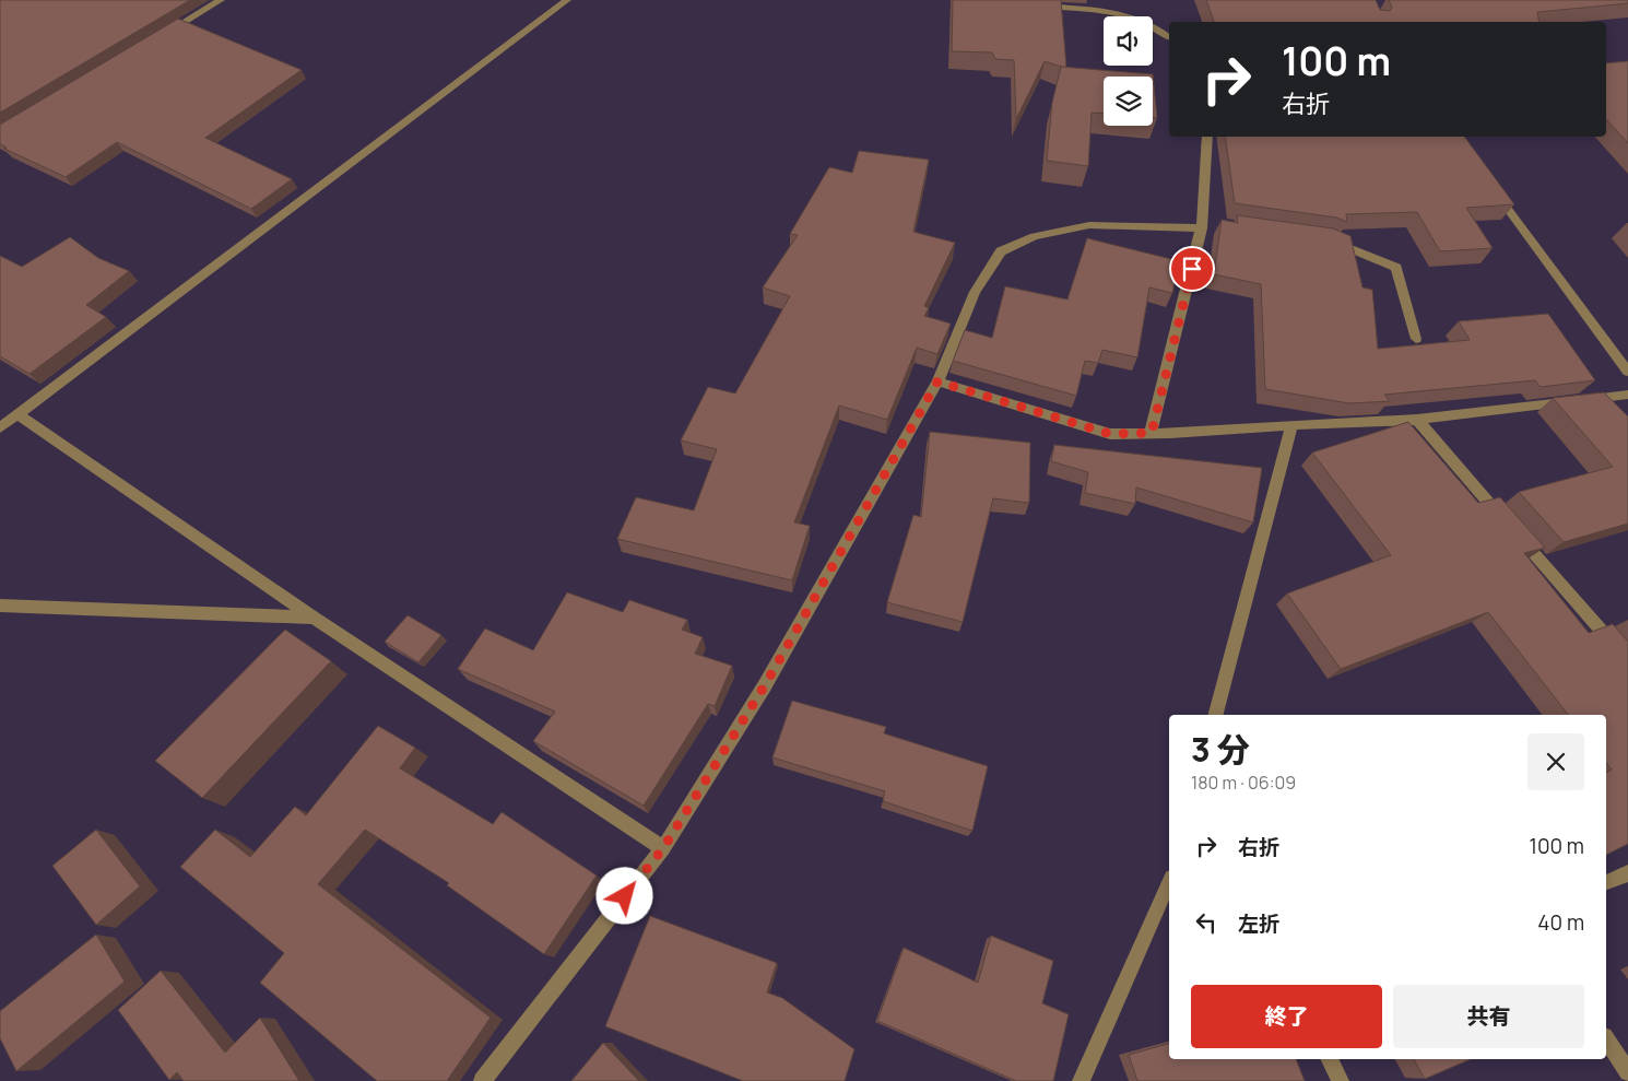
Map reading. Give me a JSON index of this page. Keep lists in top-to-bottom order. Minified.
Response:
{"page":{"turn":["100 m","右折"],"heading":["3 分","180 m · 06:09"],"list":[{"name":"右折","value":"100 m"},{"name":"左折","value":"40 m"}],"buttons":["終了","共有"]}}
